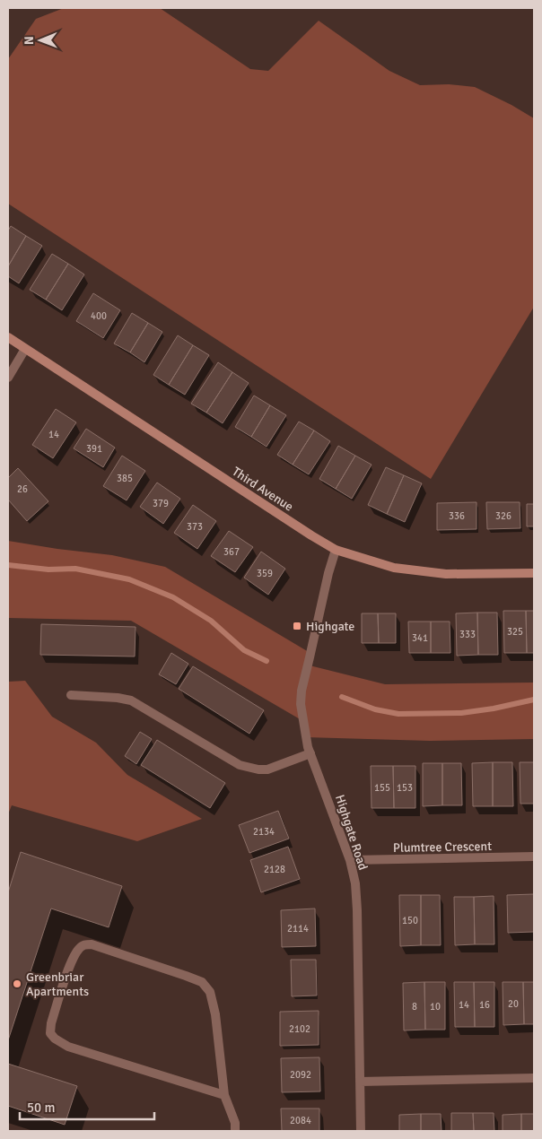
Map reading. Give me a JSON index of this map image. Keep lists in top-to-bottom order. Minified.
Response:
{"streets":{"street":["Third Avenue","Highgate Road","Plumtree Crescent"]},"crossings":[["Third Avenue","Highgate Road"],["Highgate Road","Plumtree Crescent"]],"places":{"transit":["Highgate"],"other":["Greenbriar Apartments"]},"house_numbers":["400","14","391","385","26","379","336","326","373","367","359","325","333","341","155","153","2134","2128","150","2114","20","14","16","8","10","2102","2092","2084"],"scale_bar":"50 m","north":"left"}
